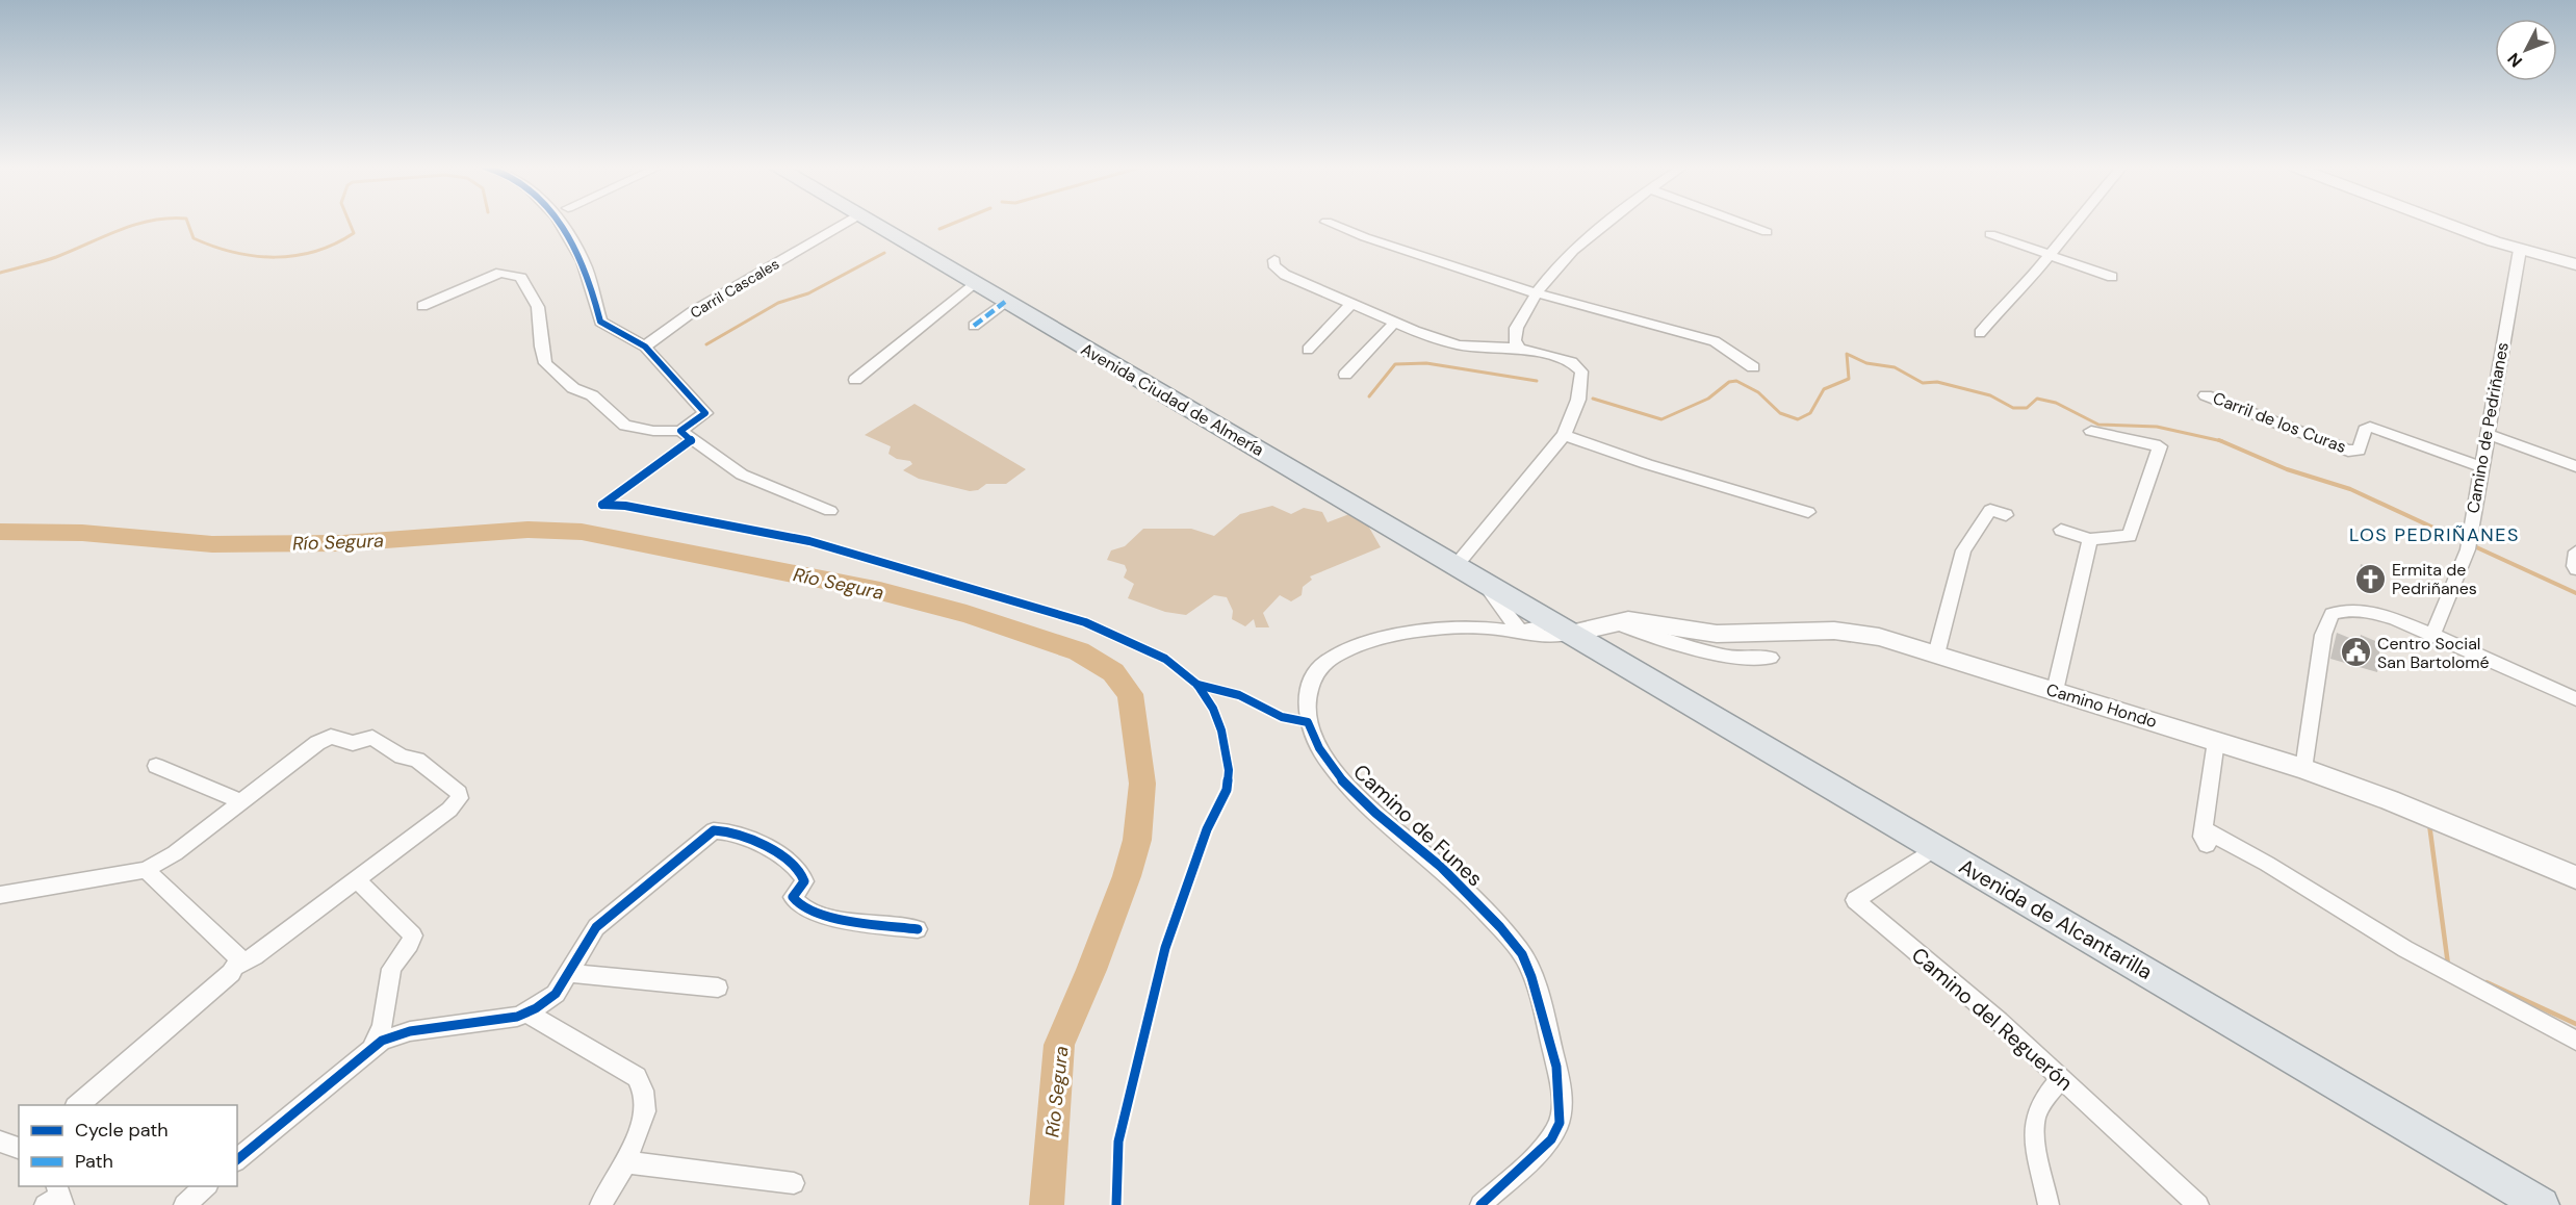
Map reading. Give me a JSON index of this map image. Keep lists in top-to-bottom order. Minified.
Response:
{"streets":{"main road":["Avenida Ciudad de Almería","Camino Hondo","Avenida de Alcantarilla"],"street":["Carril Cascales","Carril de los Curas","Camino de Pedriñanes","Camino de Funes","Camino del Reguerón"]},"crossings":[["Avenida Ciudad de Almería","Camino Hondo"],["Avenida Ciudad de Almería","Camino de Funes"],["Avenida Ciudad de Almería","Avenida de Alcantarilla"],["Carril de los Curas","Camino de Pedriñanes"],["Camino Hondo","Camino de Funes"],["Camino Hondo","Avenida de Alcantarilla"],["Camino de Funes","Avenida de Alcantarilla"],["Avenida de Alcantarilla","Camino del Reguerón"]],"districts":["LOS PEDRIÑANES"],"water":["Río Segura"],"places":{"church":["Ermita de Pedriñanes"],"public building":["Centro Social San Bartolomé"]},"legend":["Cycle path","Path"],"north":"bottom left"}
